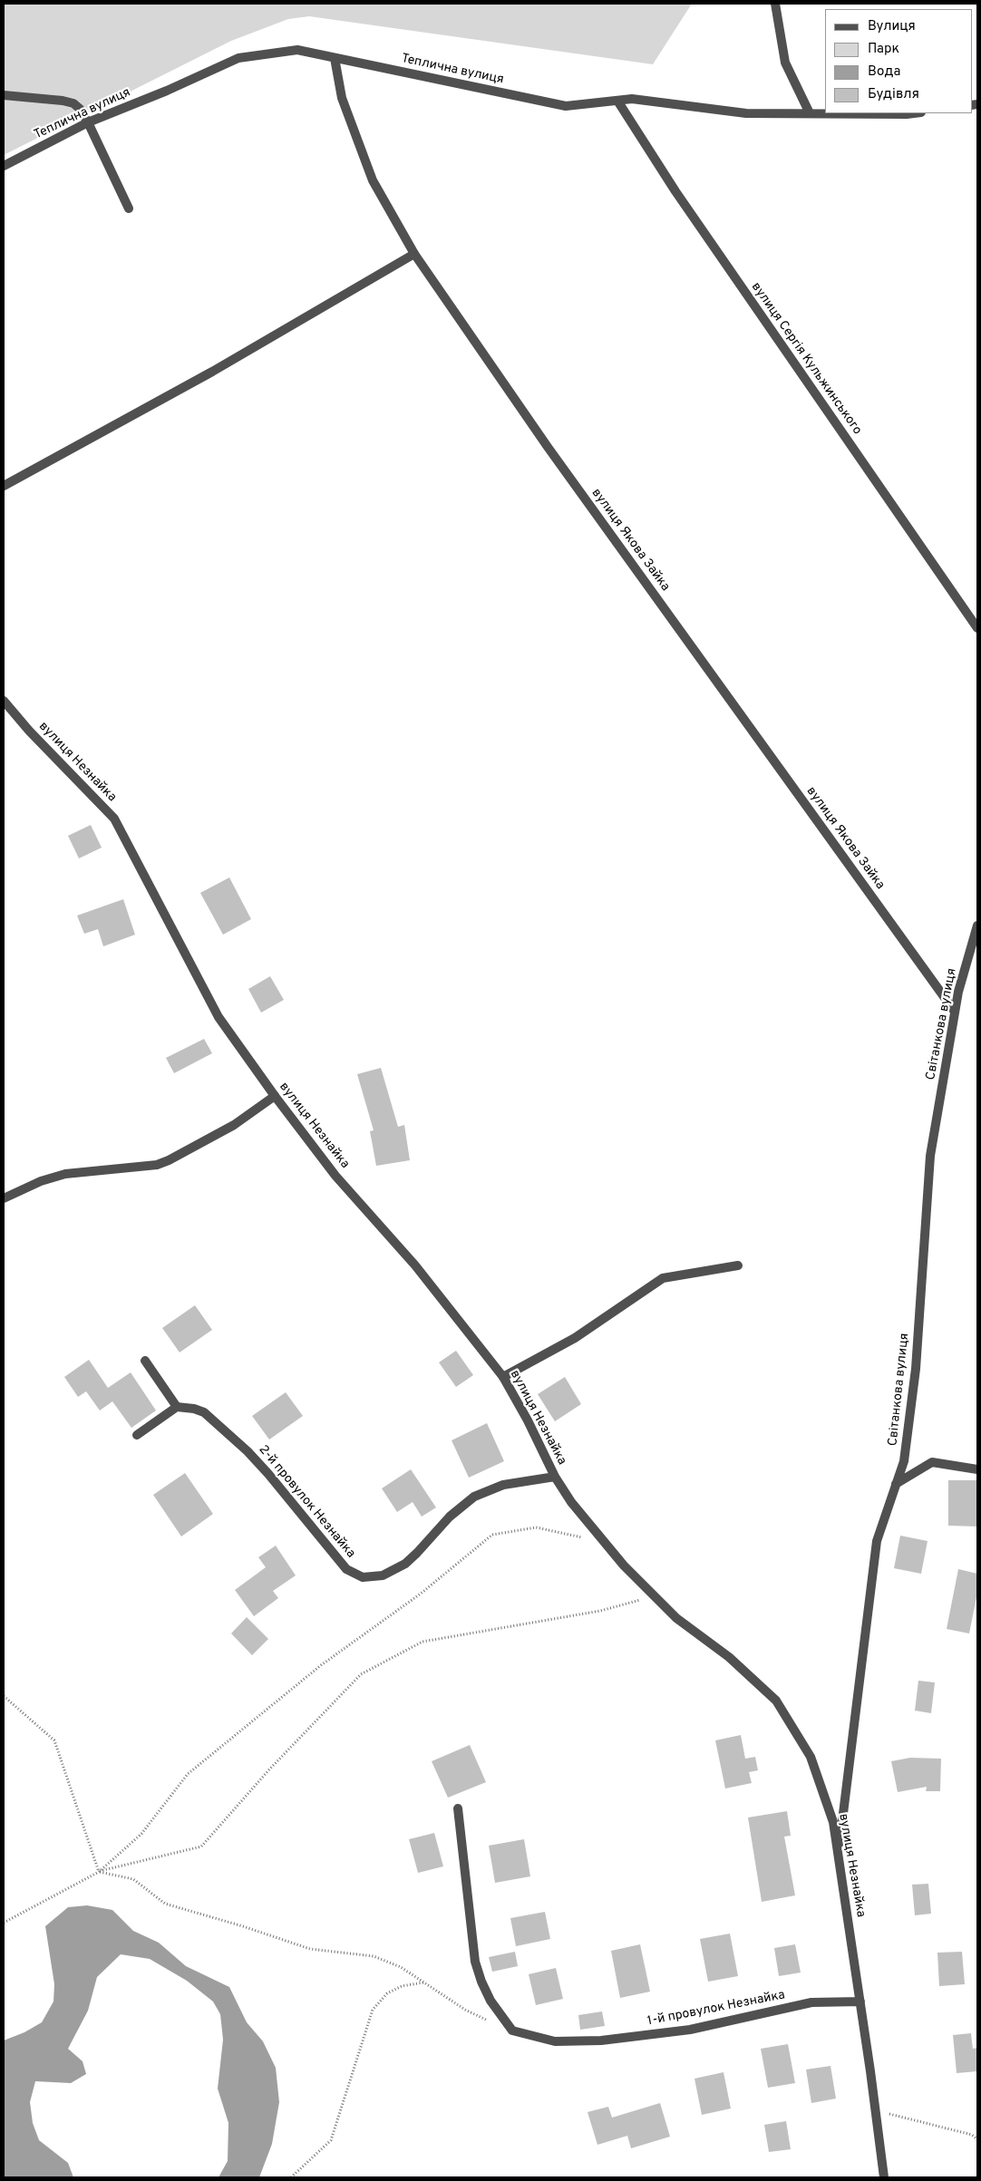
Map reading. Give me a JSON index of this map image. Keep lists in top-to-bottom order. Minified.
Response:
{"streets":{"street":["Теплична вулиця","вулиця Сергія Кульжинського","вулиця Якова Зайка","вулиця Незнайка","Світанкова вулиця","2-й провулок Незнайка","1-й провулок Незнайка"]},"crossings":[["Теплична вулиця","вулиця Сергія Кульжинського"],["Теплична вулиця","вулиця Якова Зайка"],["вулиця Якова Зайка","Світанкова вулиця"],["вулиця Незнайка","Світанкова вулиця"],["вулиця Незнайка","2-й провулок Незнайка"],["вулиця Незнайка","1-й провулок Незнайка"]],"legend":["Вулиця","Парк","Вода","Будівля"]}
